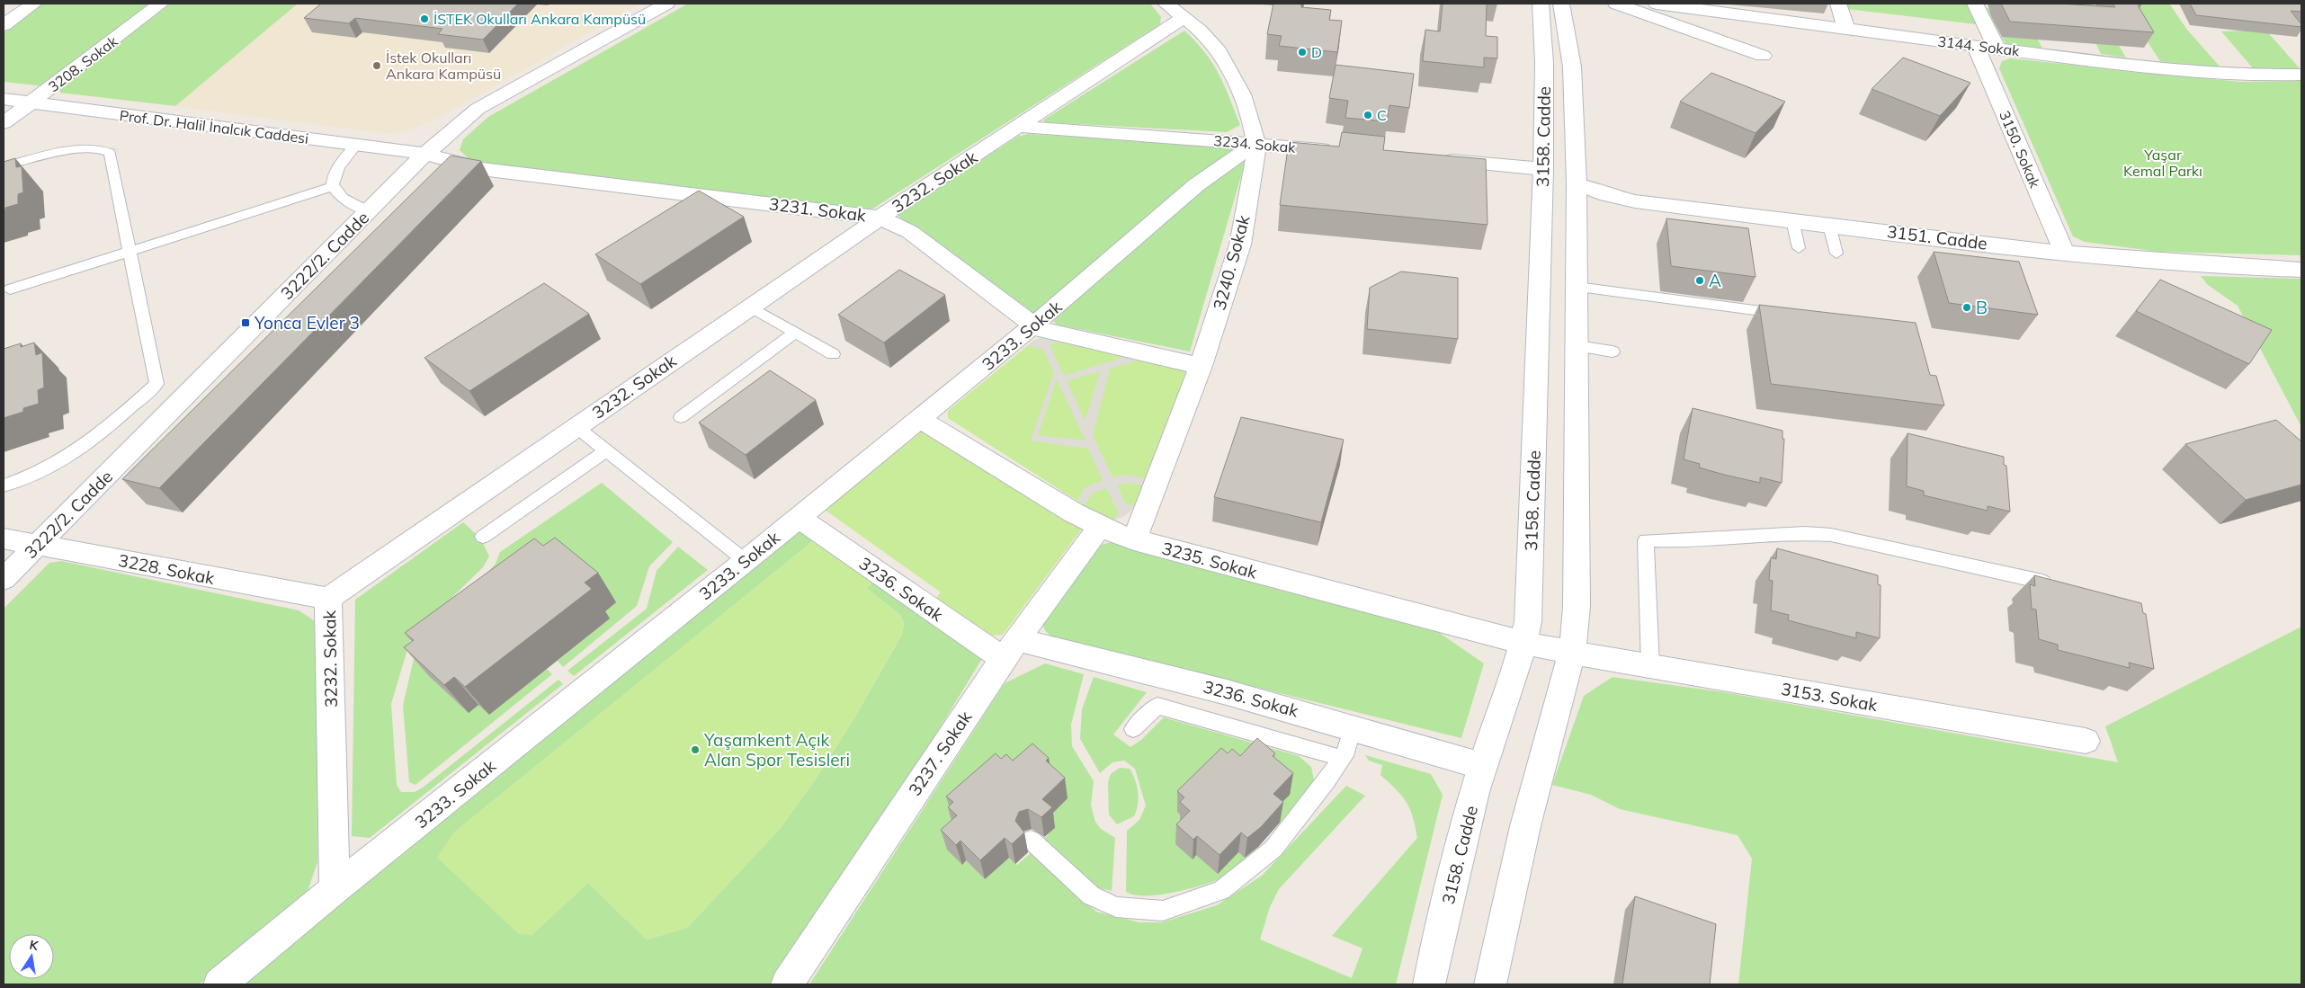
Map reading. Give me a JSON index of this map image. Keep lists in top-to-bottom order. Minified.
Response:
{"streets":{"street":["3144. Sokak","3208. Sokak","Prof. Dr. Halil İnalcık Caddesi","3158. Cadde","3234. Sokak","3150. Sokak","3232. Sokak","3231. Sokak","3151. Cadde","3222/2. Cadde","3240. Sokak","3233. Sokak","3235. Sokak","3228. Sokak","3236. Sokak","3153. Sokak","3237. Sokak"]},"crossings":[["3144. Sokak","3150. Sokak"],["3208. Sokak","Prof. Dr. Halil İnalcık Caddesi"],["Prof. Dr. Halil İnalcık Caddesi","3231. Sokak"],["Prof. Dr. Halil İnalcık Caddesi","3222/2. Cadde"],["3158. Cadde","3151. Cadde"],["3158. Cadde","3235. Sokak"],["3158. Cadde","3236. Sokak"],["3158. Cadde","3153. Sokak"],["3234. Sokak","3232. Sokak"],["3234. Sokak","3240. Sokak"],["3234. Sokak","3233. Sokak"],["3150. Sokak","3151. Cadde"],["3232. Sokak","3231. Sokak"],["3232. Sokak","3240. Sokak"],["3232. Sokak","3233. Sokak"],["3232. Sokak","3228. Sokak"],["3231. Sokak","3222/2. Cadde"],["3231. Sokak","3240. Sokak"],["3231. Sokak","3233. Sokak"],["3222/2. Cadde","3228. Sokak"],["3240. Sokak","3233. Sokak"],["3240. Sokak","3235. Sokak"],["3233. Sokak","3235. Sokak"],["3233. Sokak","3236. Sokak"],["3235. Sokak","3153. Sokak"],["3235. Sokak","3237. Sokak"],["3236. Sokak","3237. Sokak"]],"parks":["Yaşar Kemal Parkı"],"places":{"other":["İSTEK Okulları Ankara Kampüsü","D","İstek Okulları Ankara Kampüsü","C","A","B","Yaşamkent Açık Alan Spor Tesisleri"],"transit":["Yonca Evler 3"]},"north":"top"}
